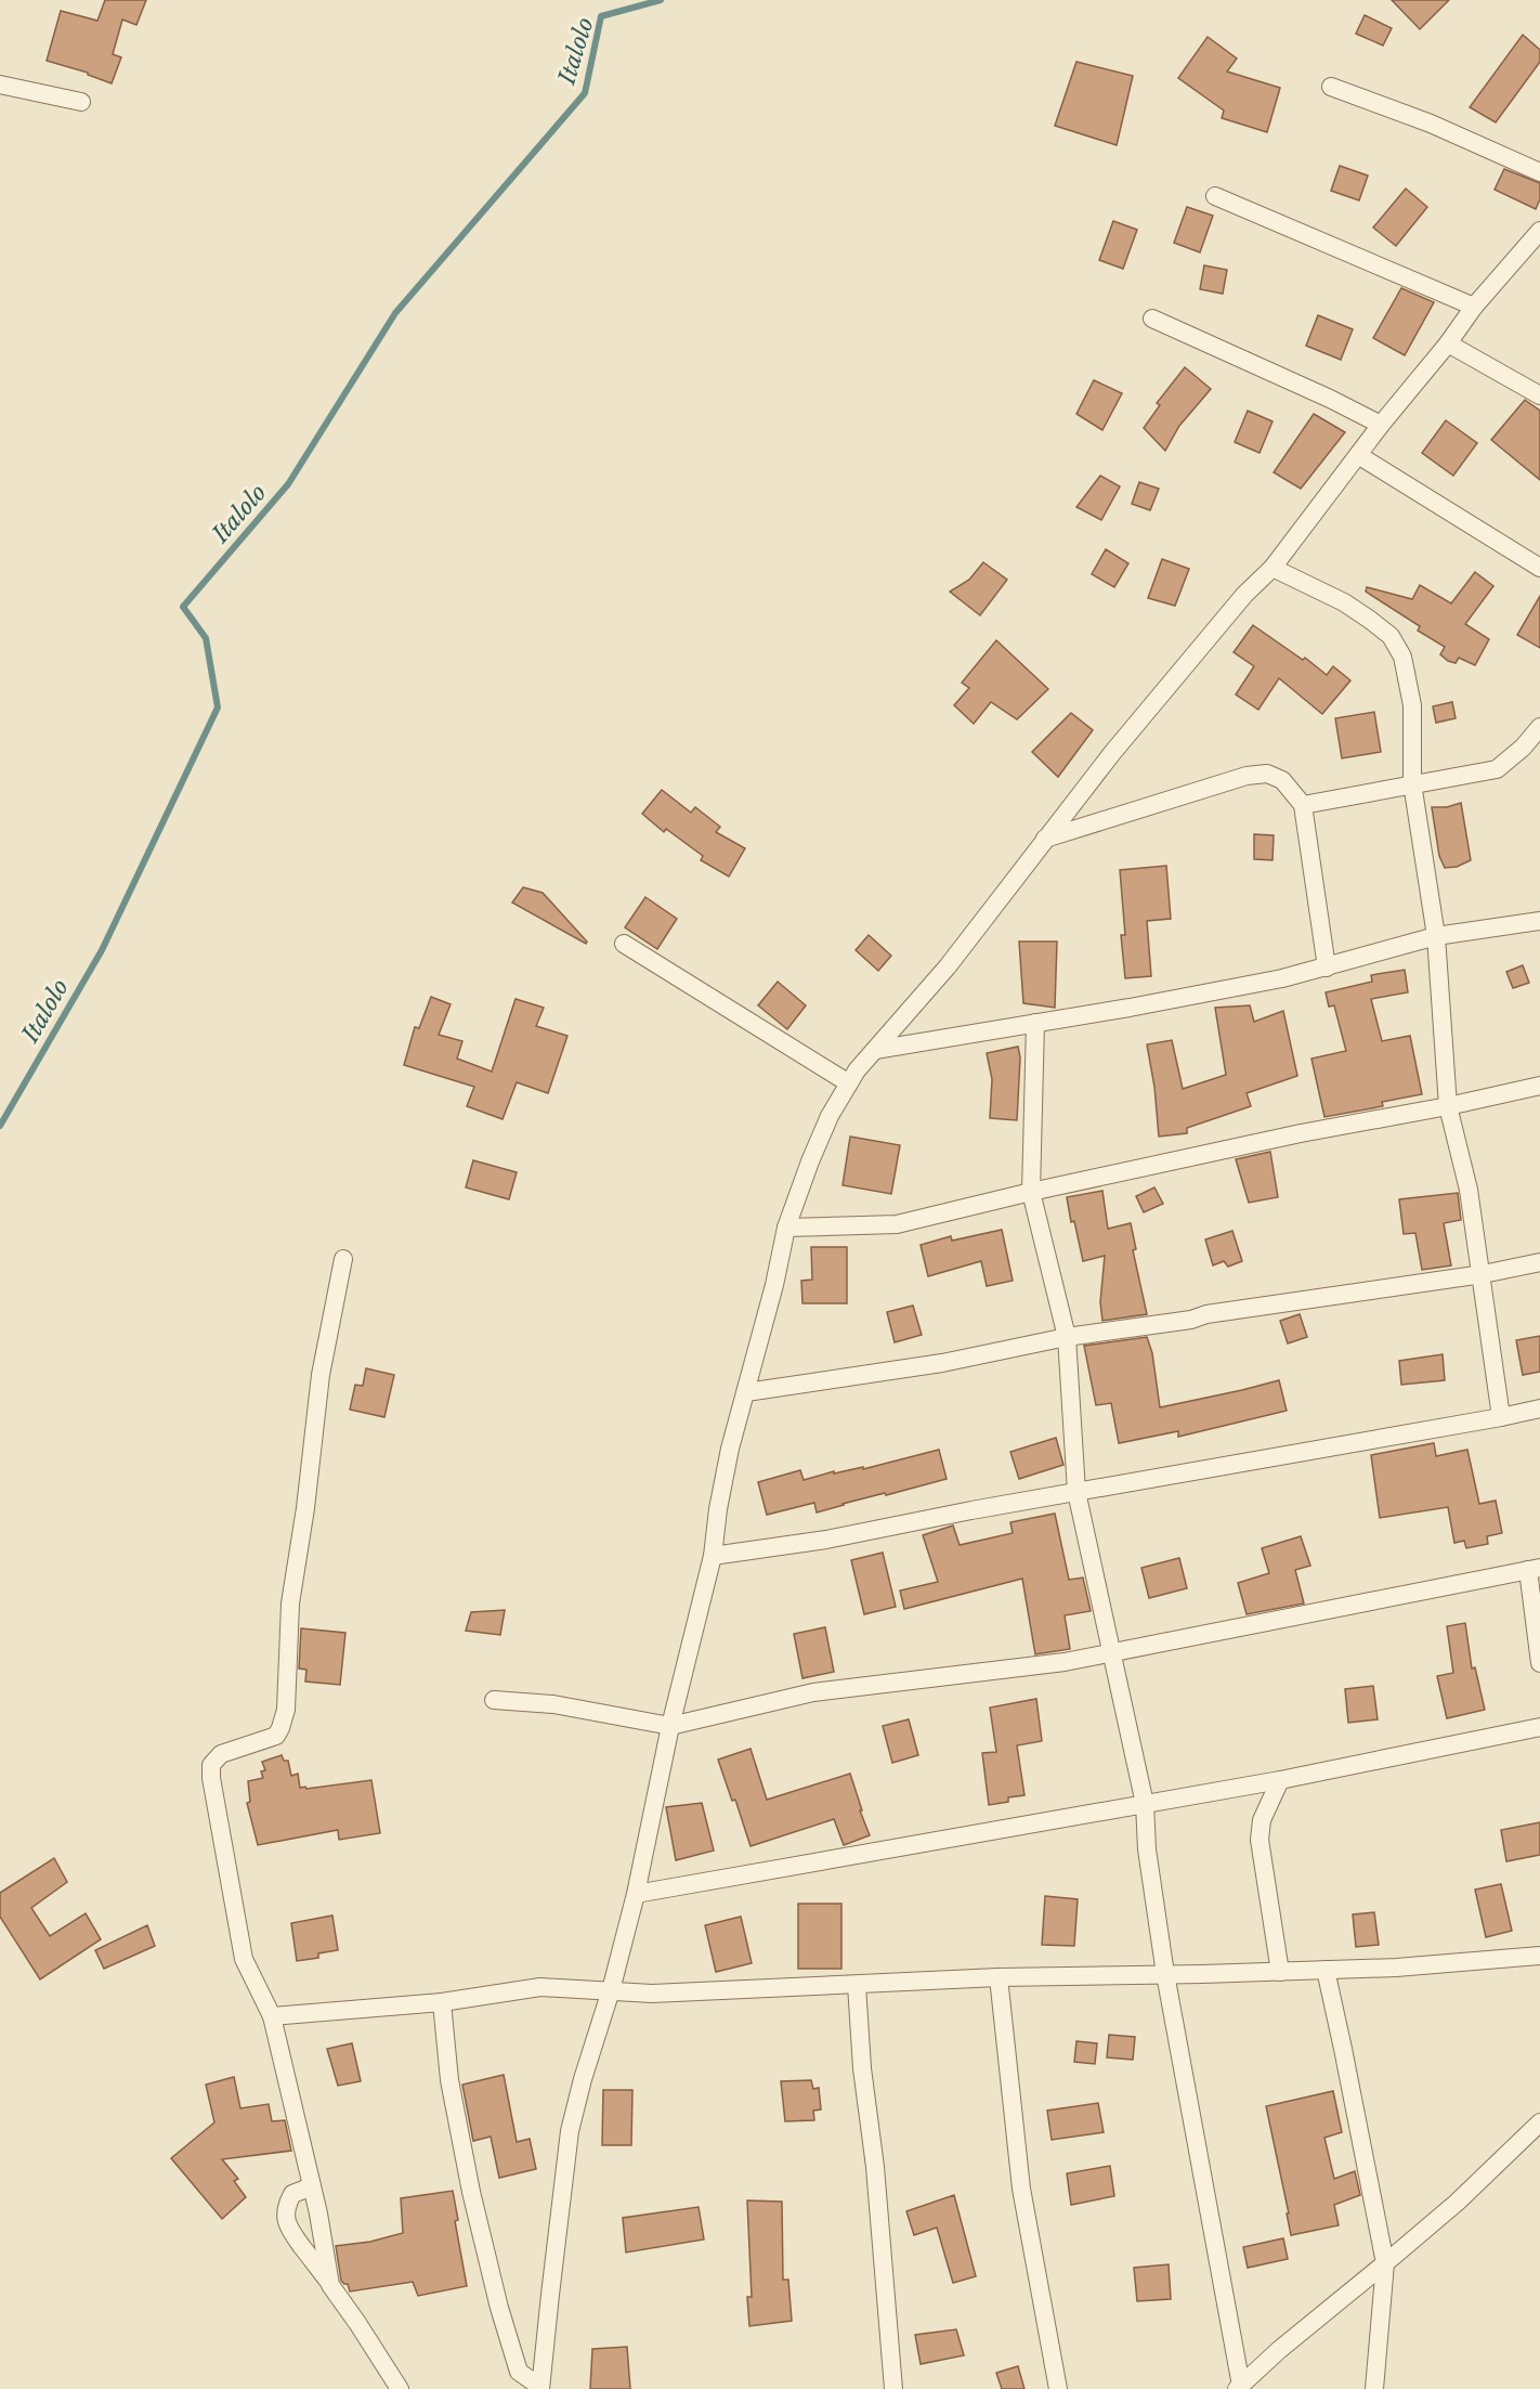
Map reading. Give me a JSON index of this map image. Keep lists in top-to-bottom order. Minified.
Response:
{"water":["Italolo"]}
